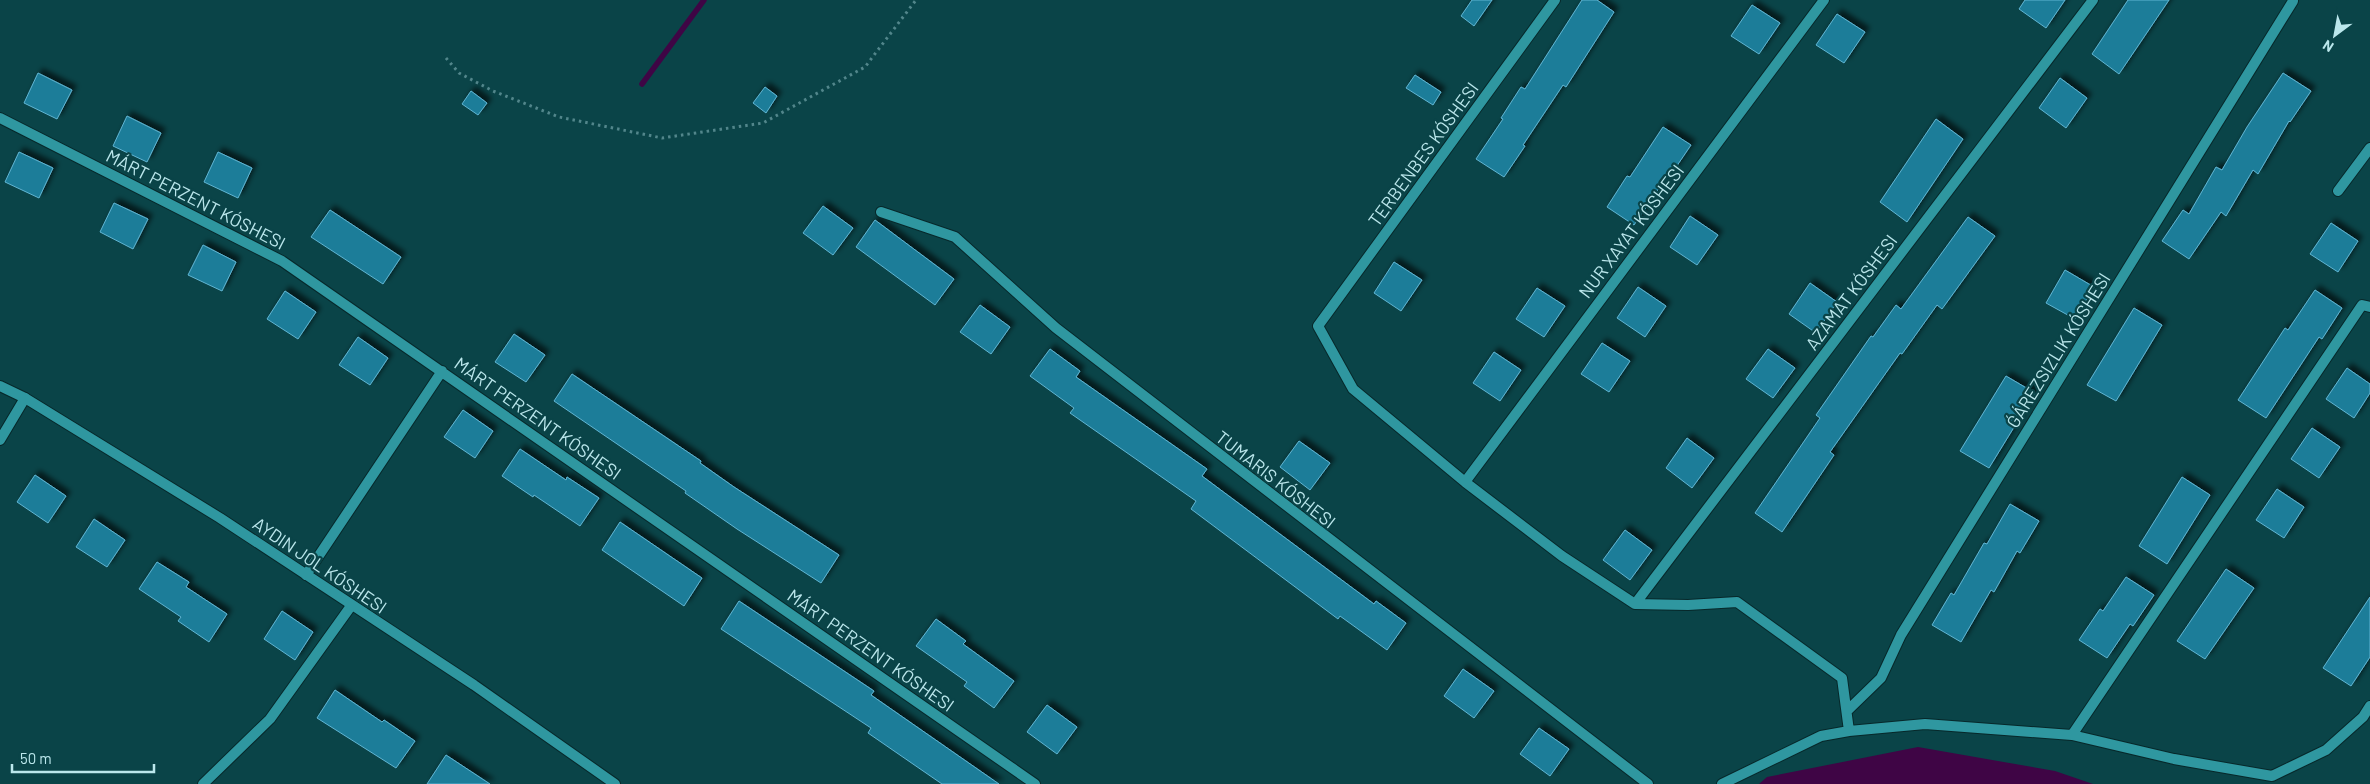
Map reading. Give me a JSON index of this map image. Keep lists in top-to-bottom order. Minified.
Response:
{"streets":{"street":["TERBENBES KÓSHESI","MÁRT PERZENT KÓSHESI","NUR XAYAT KÓSHESI","AZAMAT KÓSHESI","ǴÁREZSIZLIK KÓSHESI","TUMARIS KÓSHESI"]},"crossings":[["TERBENBES KÓSHESI","NUR XAYAT KÓSHESI"]],"scale_bar":"50 m","north":"bottom left"}
